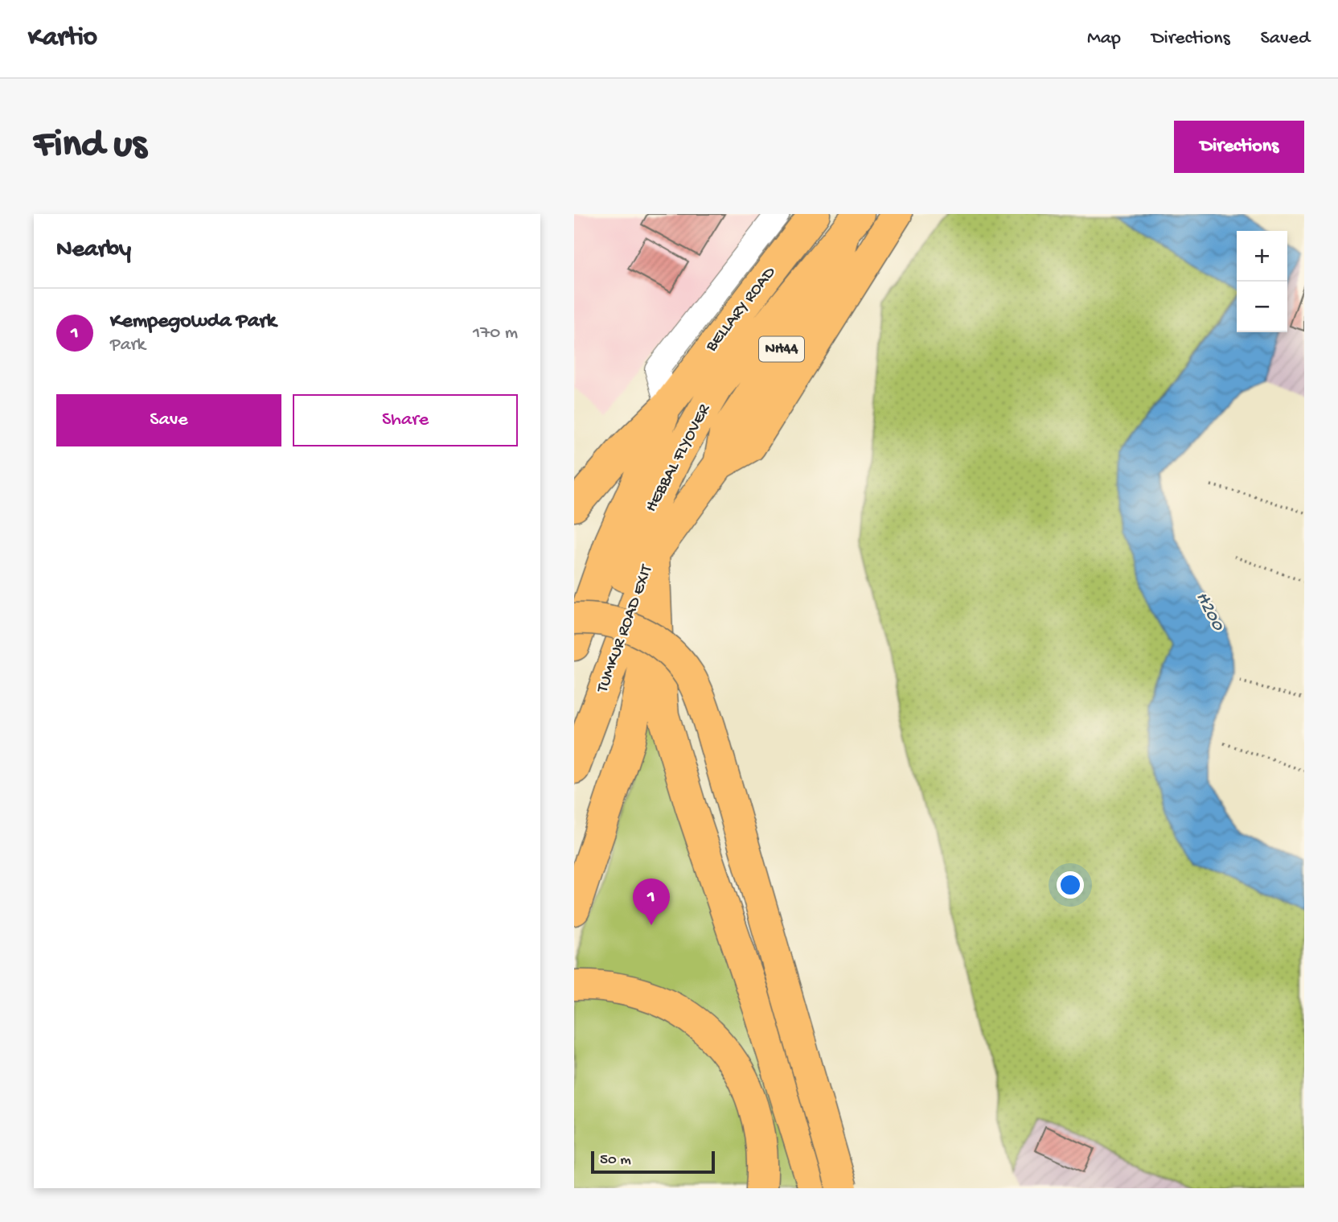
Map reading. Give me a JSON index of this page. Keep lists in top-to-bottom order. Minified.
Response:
{"streets":{"highway":["BELLARY ROAD","NH44","HEBBAL FLYOVER","TUMKUR ROAD EXIT"]},"crossings":[["BELLARY ROAD","NH44"],["BELLARY ROAD","HEBBAL FLYOVER"],["NH44","HEBBAL FLYOVER"],["NH44","TUMKUR ROAD EXIT"],["HEBBAL FLYOVER","TUMKUR ROAD EXIT"]],"water":["H200"],"scale_bar":"50 m","page":{"header":"Kartio","nav":["Map","Directions","Saved"],"buttons":["Directions",["Save","Share"]],"title":"Find us","heading":"Nearby","map_buttons":["+","−"],"list":[{"mark":"1","name":"Kempegowda Park","note":"Park","value":"170 m"}],"pins":"1","scale":"50 m"}}
